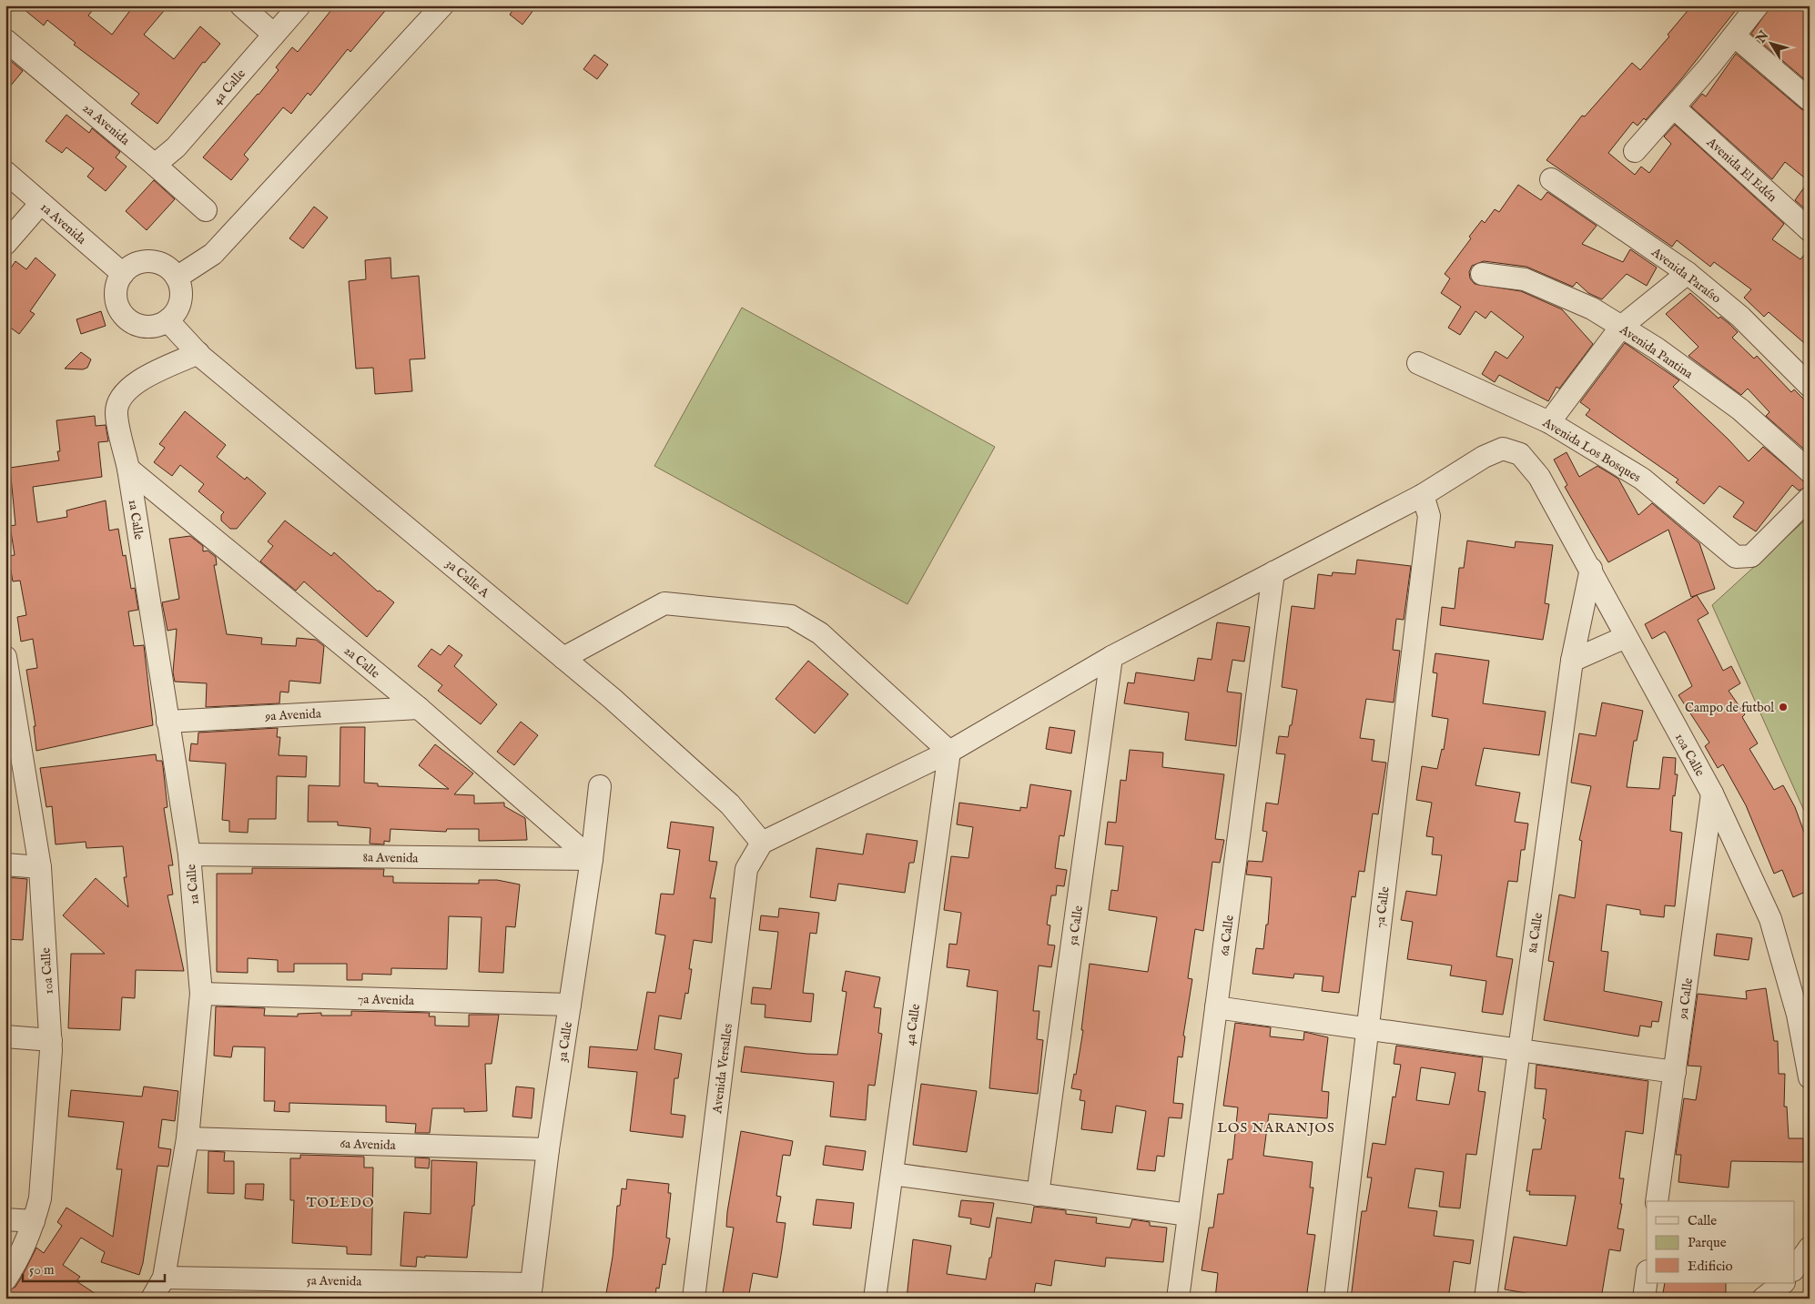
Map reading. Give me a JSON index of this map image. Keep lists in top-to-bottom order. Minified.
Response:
{"streets":{"street":["4a Calle","2a Avenida","Avenida El Edén","1a Avenida","Avenida Paraíso","Avenida Pantina","Avenida Los Bosques","1a Calle","3a Calle A","2a Calle","9a Avenida","10a Calle","8a Avenida","7a Calle","5a Calle","8a Calle","6a Calle","9a Calle","7a Avenida","3a Calle","Avenida Versalles","6a Avenida","5a Avenida"]},"crossings":[["4a Calle","2a Avenida"],["1a Avenida","3a Calle A"],["1a Calle","3a Calle A"],["1a Calle","2a Calle"],["1a Calle","9a Avenida"],["1a Calle","8a Avenida"],["1a Calle","7a Avenida"],["1a Calle","6a Avenida"],["1a Calle","5a Avenida"],["3a Calle A","Avenida Versalles"],["2a Calle","9a Avenida"],["2a Calle","8a Avenida"],["2a Calle","3a Calle"],["10a Calle","7a Calle"],["10a Calle","8a Calle"],["10a Calle","9a Calle"],["8a Avenida","3a Calle"],["7a Avenida","3a Calle"],["3a Calle","6a Avenida"],["3a Calle","5a Avenida"]],"districts":["LOS NARANJOS","TOLEDO"],"places":["Campo de futbol"],"legend":["Calle","Parque","Edificio"],"scale_bar":"50 m","north":"top left"}
